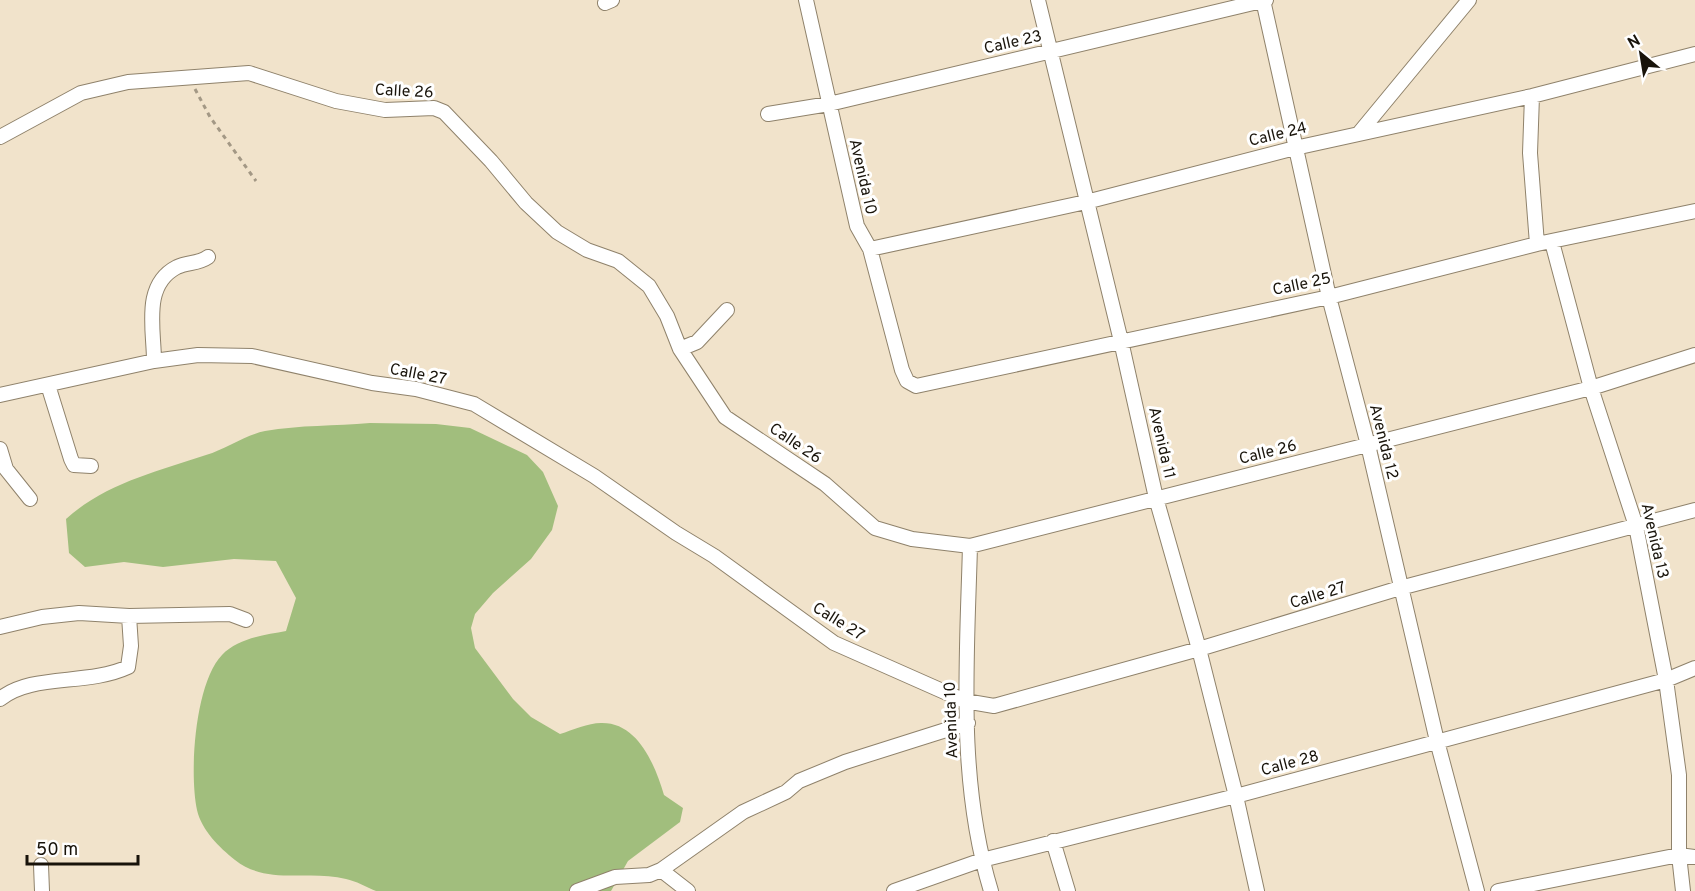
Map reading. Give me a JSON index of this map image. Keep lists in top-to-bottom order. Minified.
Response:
{"streets":{"street":["Calle 23","Calle 26","Calle 24","Avenida 10","Calle 25","Calle 27","Avenida 12","Avenida 11","Avenida 13","Calle 28"]},"crossings":[["Calle 23","Avenida 10"],["Calle 23","Avenida 12"],["Calle 23","Avenida 11"],["Calle 26","Avenida 10"],["Calle 26","Avenida 12"],["Calle 26","Avenida 11"],["Calle 26","Avenida 13"],["Calle 24","Avenida 10"],["Calle 24","Avenida 12"],["Calle 24","Avenida 11"],["Avenida 10","Calle 25"],["Avenida 10","Calle 27"],["Avenida 10","Calle 28"],["Calle 25","Avenida 12"],["Calle 25","Avenida 11"],["Calle 25","Avenida 13"],["Calle 27","Avenida 12"],["Calle 27","Avenida 11"],["Calle 27","Avenida 13"],["Avenida 12","Calle 28"],["Avenida 11","Calle 28"],["Avenida 13","Calle 28"]],"scale_bar":"50 m","north":"top left"}
